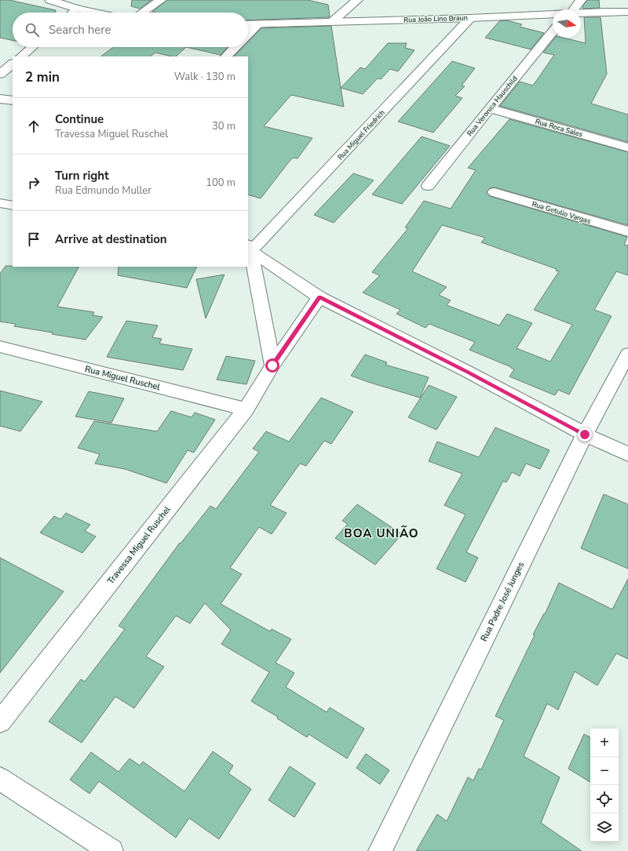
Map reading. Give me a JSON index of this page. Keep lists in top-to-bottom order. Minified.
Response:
{"streets":{"street":["Rua João Lino Braun","Rua Veronica Hauschild","Rua Roca Sales","Rua Miguel Friedrich","Rua Getulio Vargas","Rua Miguel Ruschel","Travessa Miguel Ruschel","Rua Padre José Junges"]},"crossings":[["Rua João Lino Braun","Rua Miguel Friedrich"],["Rua Veronica Hauschild","Rua Roca Sales"],["Rua Miguel Ruschel","Travessa Miguel Ruschel"]],"districts":["BOA UNIÃO"],"north":"right","page":{"search":"Search here","heading":["2 min","Walk · 130 m"],"list":[["Continue","Travessa Miguel Ruschel","30 m"],["Turn right","Rua Edmundo Muller","100 m"],"Arrive at destination"],"map_buttons":["+","−"]}}
